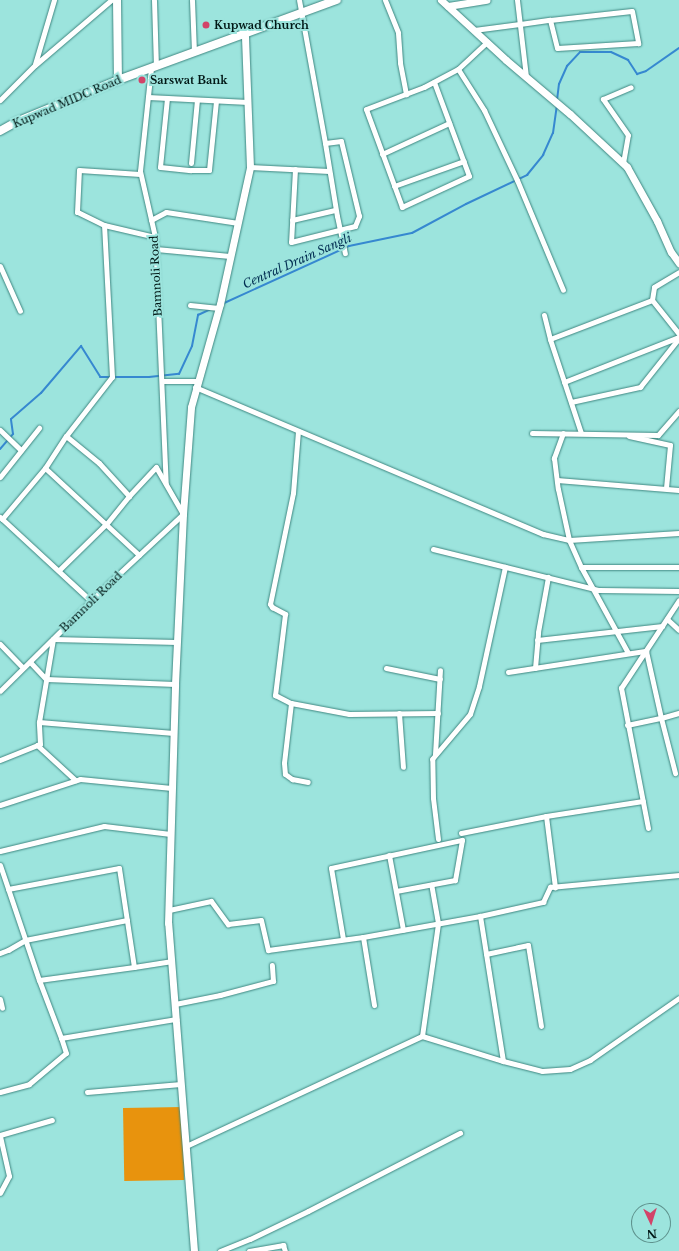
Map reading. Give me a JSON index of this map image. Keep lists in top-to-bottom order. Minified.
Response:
{"streets":{"main road":["Kupwad MIDC Road"],"street":["Bamnoli Road"]},"crossings":[["Kupwad MIDC Road","Bamnoli Road"]],"water":["Central Drain Sangli"],"places":["Kupwad Church","Sarswat Bank"],"north":"bottom"}
